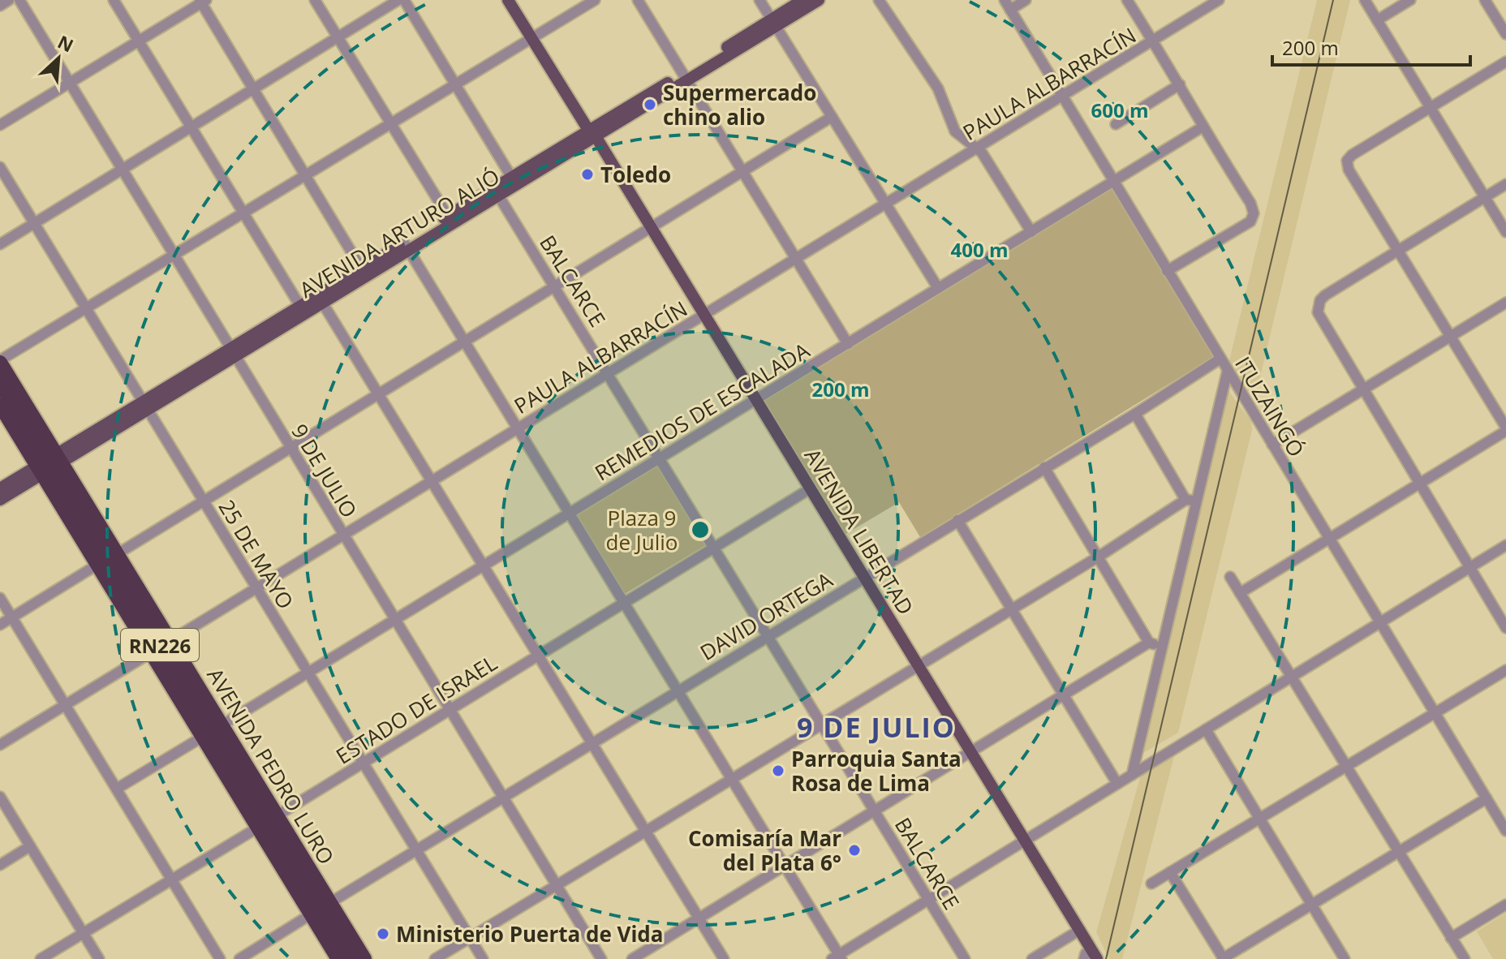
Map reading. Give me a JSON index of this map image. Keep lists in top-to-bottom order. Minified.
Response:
{"streets":{"highway":["RN226","AVENIDA PEDRO LURO"],"main road":["AVENIDA ARTURO ALIÓ","AVENIDA LIBERTAD"],"street":["PAULA ALBARRACÍN","BALCARCE","ITUZAINGÓ","REMEDIOS DE ESCALADA","9 DE JULIO","25 DE MAYO","DAVID ORTEGA","ESTADO DE ISRAEL"]},"crossings":[["PAULA ALBARRACÍN","BALCARCE"],["PAULA ALBARRACÍN","ITUZAINGÓ"],["PAULA ALBARRACÍN","9 DE JULIO"],["PAULA ALBARRACÍN","AVENIDA LIBERTAD"],["PAULA ALBARRACÍN","25 DE MAYO"],["PAULA ALBARRACÍN","AVENIDA PEDRO LURO"],["AVENIDA ARTURO ALIÓ","BALCARCE"],["AVENIDA ARTURO ALIÓ","9 DE JULIO"],["AVENIDA ARTURO ALIÓ","AVENIDA LIBERTAD"],["AVENIDA ARTURO ALIÓ","25 DE MAYO"],["AVENIDA ARTURO ALIÓ","AVENIDA PEDRO LURO"],["BALCARCE","REMEDIOS DE ESCALADA"],["BALCARCE","DAVID ORTEGA"],["BALCARCE","ESTADO DE ISRAEL"],["ITUZAINGÓ","REMEDIOS DE ESCALADA"],["ITUZAINGÓ","DAVID ORTEGA"],["REMEDIOS DE ESCALADA","9 DE JULIO"],["REMEDIOS DE ESCALADA","AVENIDA LIBERTAD"],["REMEDIOS DE ESCALADA","25 DE MAYO"],["REMEDIOS DE ESCALADA","AVENIDA PEDRO LURO"],["9 DE JULIO","DAVID ORTEGA"],["9 DE JULIO","ESTADO DE ISRAEL"],["AVENIDA LIBERTAD","DAVID ORTEGA"],["AVENIDA LIBERTAD","ESTADO DE ISRAEL"],["25 DE MAYO","DAVID ORTEGA"],["25 DE MAYO","ESTADO DE ISRAEL"],["DAVID ORTEGA","AVENIDA PEDRO LURO"],["ESTADO DE ISRAEL","AVENIDA PEDRO LURO"]],"districts":["9 DE JULIO"],"parks":["Plaza 9 de Julio"],"places":["Supermercado chino alio","Toledo","Parroquia Santa Rosa de Lima","Comisaría Mar del Plata 6°","Ministerio Puerta de Vida"],"scale_bar":"200 m","north":"top right","rings":["600 m","400 m","200 m"]}
